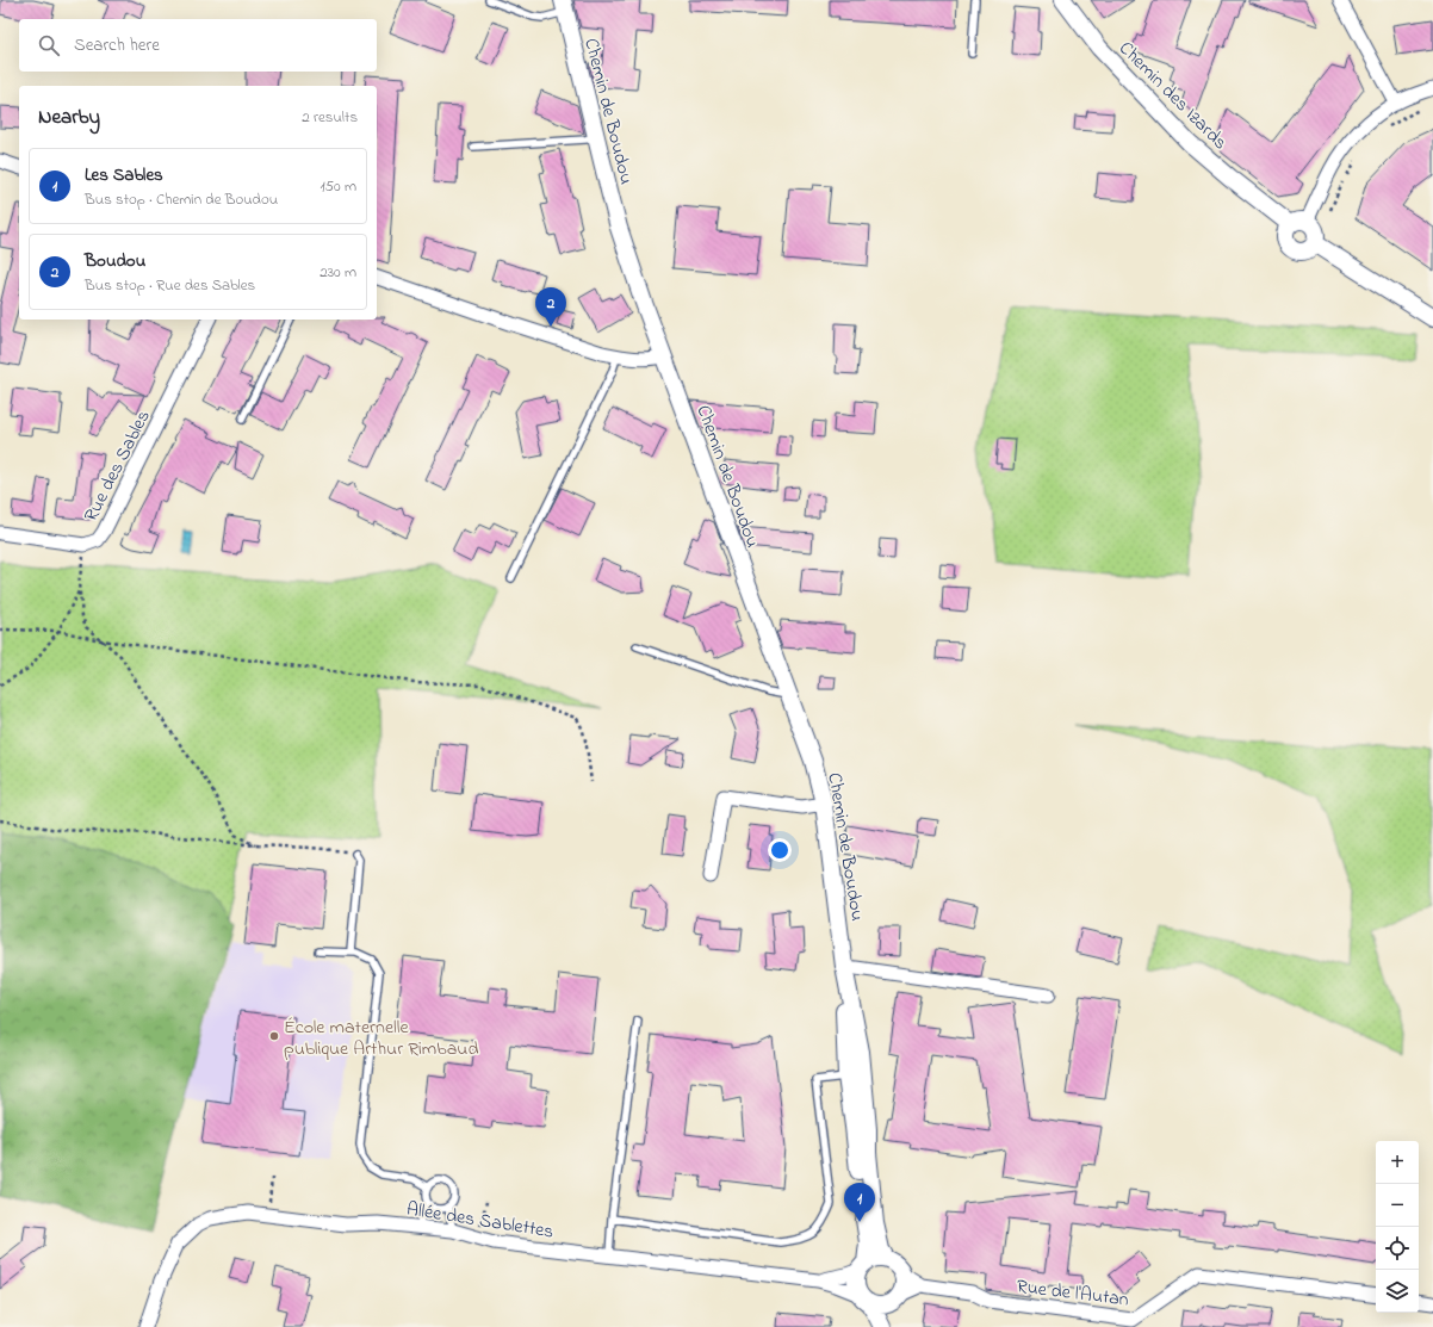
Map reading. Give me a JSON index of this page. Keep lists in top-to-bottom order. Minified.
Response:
{"streets":{"street":["Chemin des Izards","Chemin de Boudou","Rue des Sables","Allée des Sablettes","Rue de l'Autan"]},"crossings":[["Chemin de Boudou","Allée des Sablettes"],["Chemin de Boudou","Rue de l'Autan"],["Allée des Sablettes","Rue de l'Autan"]],"places":["École maternelle publique Arthur Rimbaud"],"page":{"search":"Search here","heading":["Nearby","2 results"],"list":[{"mark":"1","name":"Les Sables","note":"Bus stop · Chemin de Boudou","value":"150 m"},{"mark":"2","name":"Boudou","note":"Bus stop · Rue des Sables","value":"230 m"}],"pins":["2","1"],"map_buttons":["+","−"]}}
